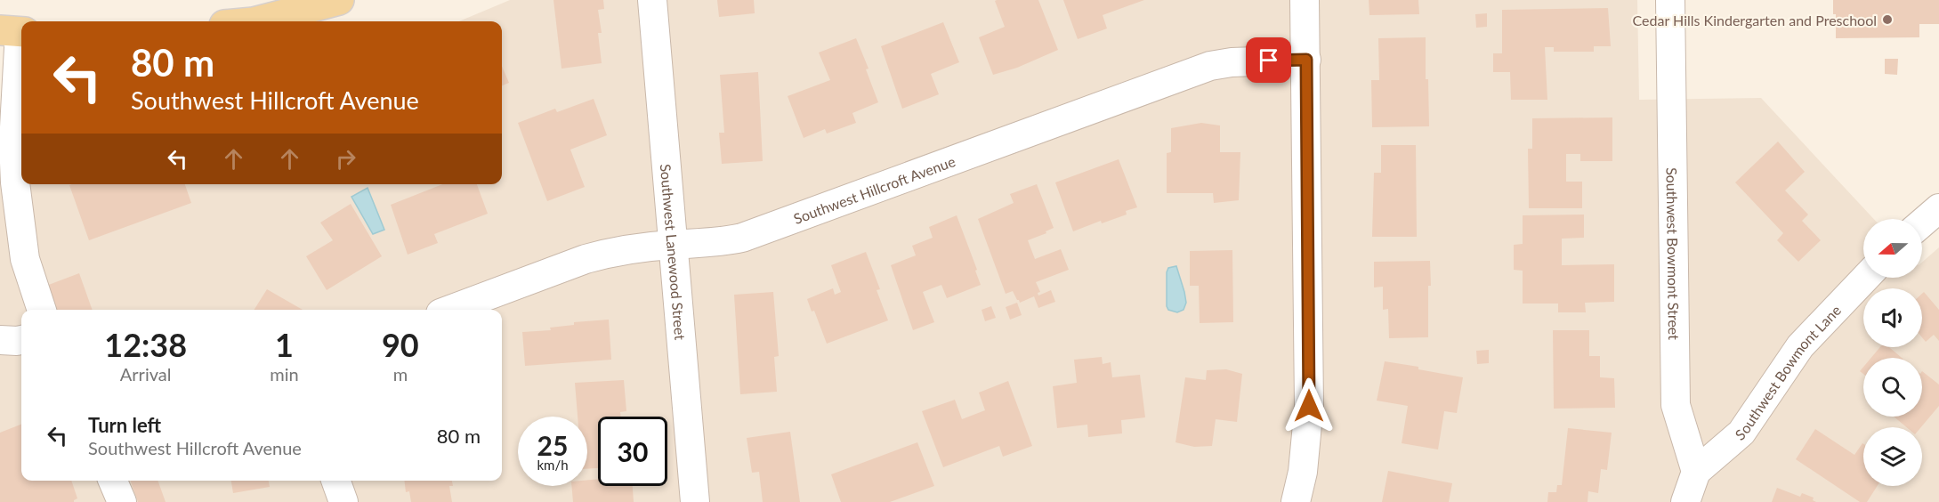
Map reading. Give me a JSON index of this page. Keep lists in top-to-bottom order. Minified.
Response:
{"streets":{"street":["Southwest Hillcroft Avenue","Southwest Lanewood Street","Southwest Bowmont Street","Southwest Bowmont Lane"]},"crossings":[["Southwest Hillcroft Avenue","Southwest Lanewood Street"],["Southwest Bowmont Street","Southwest Bowmont Lane"]],"places":["Cedar Hills Kindergarten and Preschool"],"north":"left","page":{"turn":["80 m","Southwest Hillcroft Avenue"],"eta":["12:38","Arrival","1","min","90","m"],"list":[{"name":"Turn left","note":"Southwest Hillcroft Avenue","value":"80 m"}],"speed":"25 km/h","limit":"30"}}
